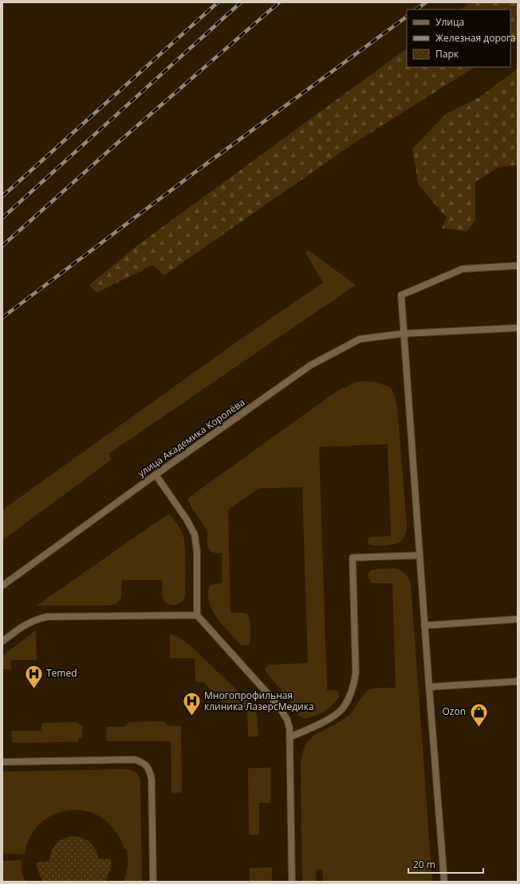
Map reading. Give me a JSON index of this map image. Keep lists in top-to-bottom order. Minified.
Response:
{"streets":{"street":["улица Академика Королёва"]},"places":{"hospital":["Temed","Многопрофильная клиника ЛазерсМедика"],"shop":["Ozon"]},"legend":["Улица","Железная дорога","Парк"],"scale_bar":"20 m"}
